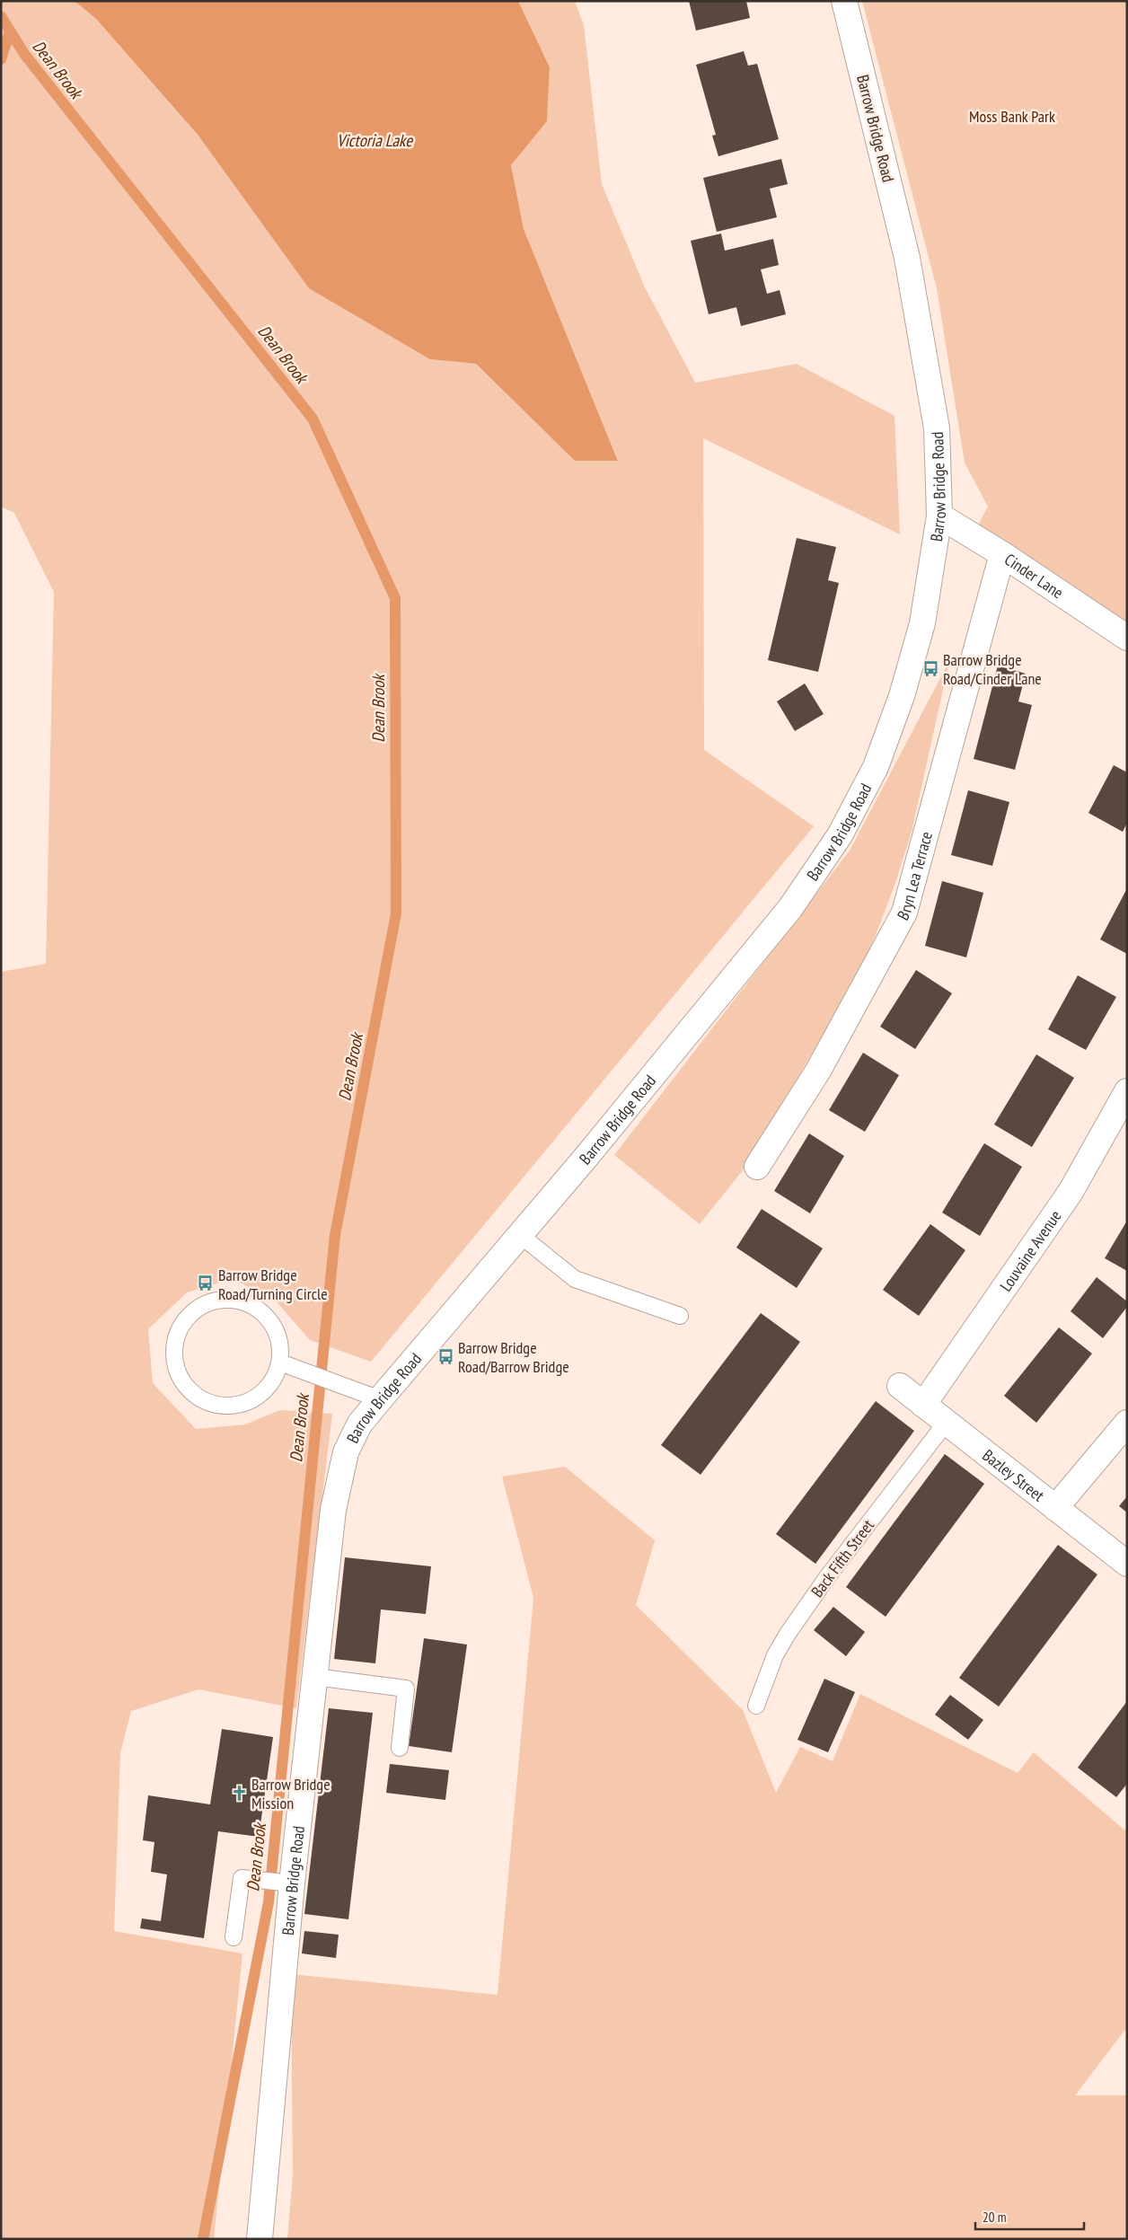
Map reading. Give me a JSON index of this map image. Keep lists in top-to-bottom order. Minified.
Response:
{"streets":{"street":["Barrow Bridge Road","Cinder Lane","Bryn Lea Terrace","Louvaine Avenue","Bazley Street"],"lane":["Back Fifth Street"]},"crossings":[["Barrow Bridge Road","Cinder Lane"],["Cinder Lane","Bryn Lea Terrace"],["Louvaine Avenue","Bazley Street"],["Bazley Street","Back Fifth Street"]],"water":["Dean Brook","Victoria Lake"],"parks":["Moss Bank Park"],"places":{"bus stop":["Barrow Bridge Road/Cinder Lane","Barrow Bridge Road/Turning Circle","Barrow Bridge Road/Barrow Bridge"],"church":["Barrow Bridge Mission"]},"scale_bar":"20 m"}
